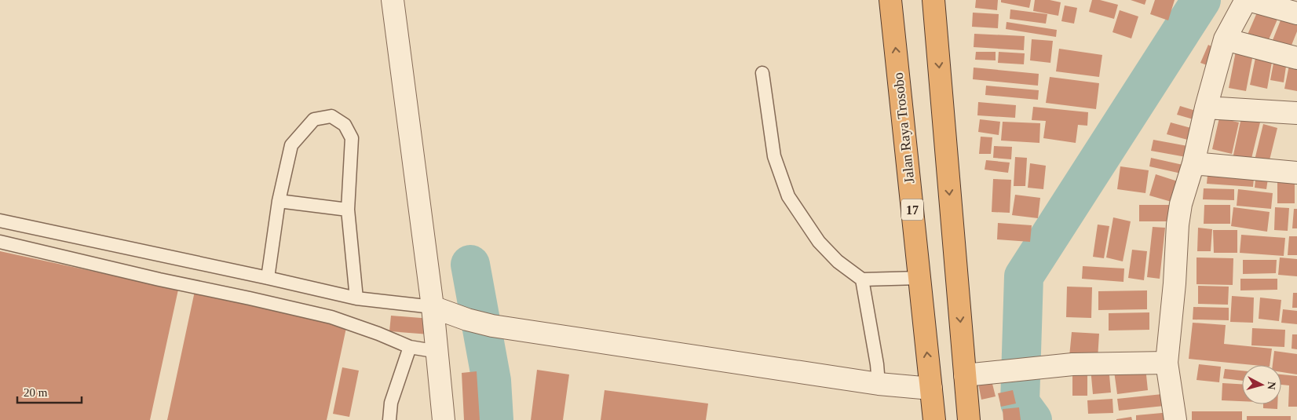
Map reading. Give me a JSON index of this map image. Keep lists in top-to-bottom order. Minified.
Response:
{"streets":{"highway":["Jalan Raya Trosobo","17"]},"scale_bar":"20 m","north":"right"}
